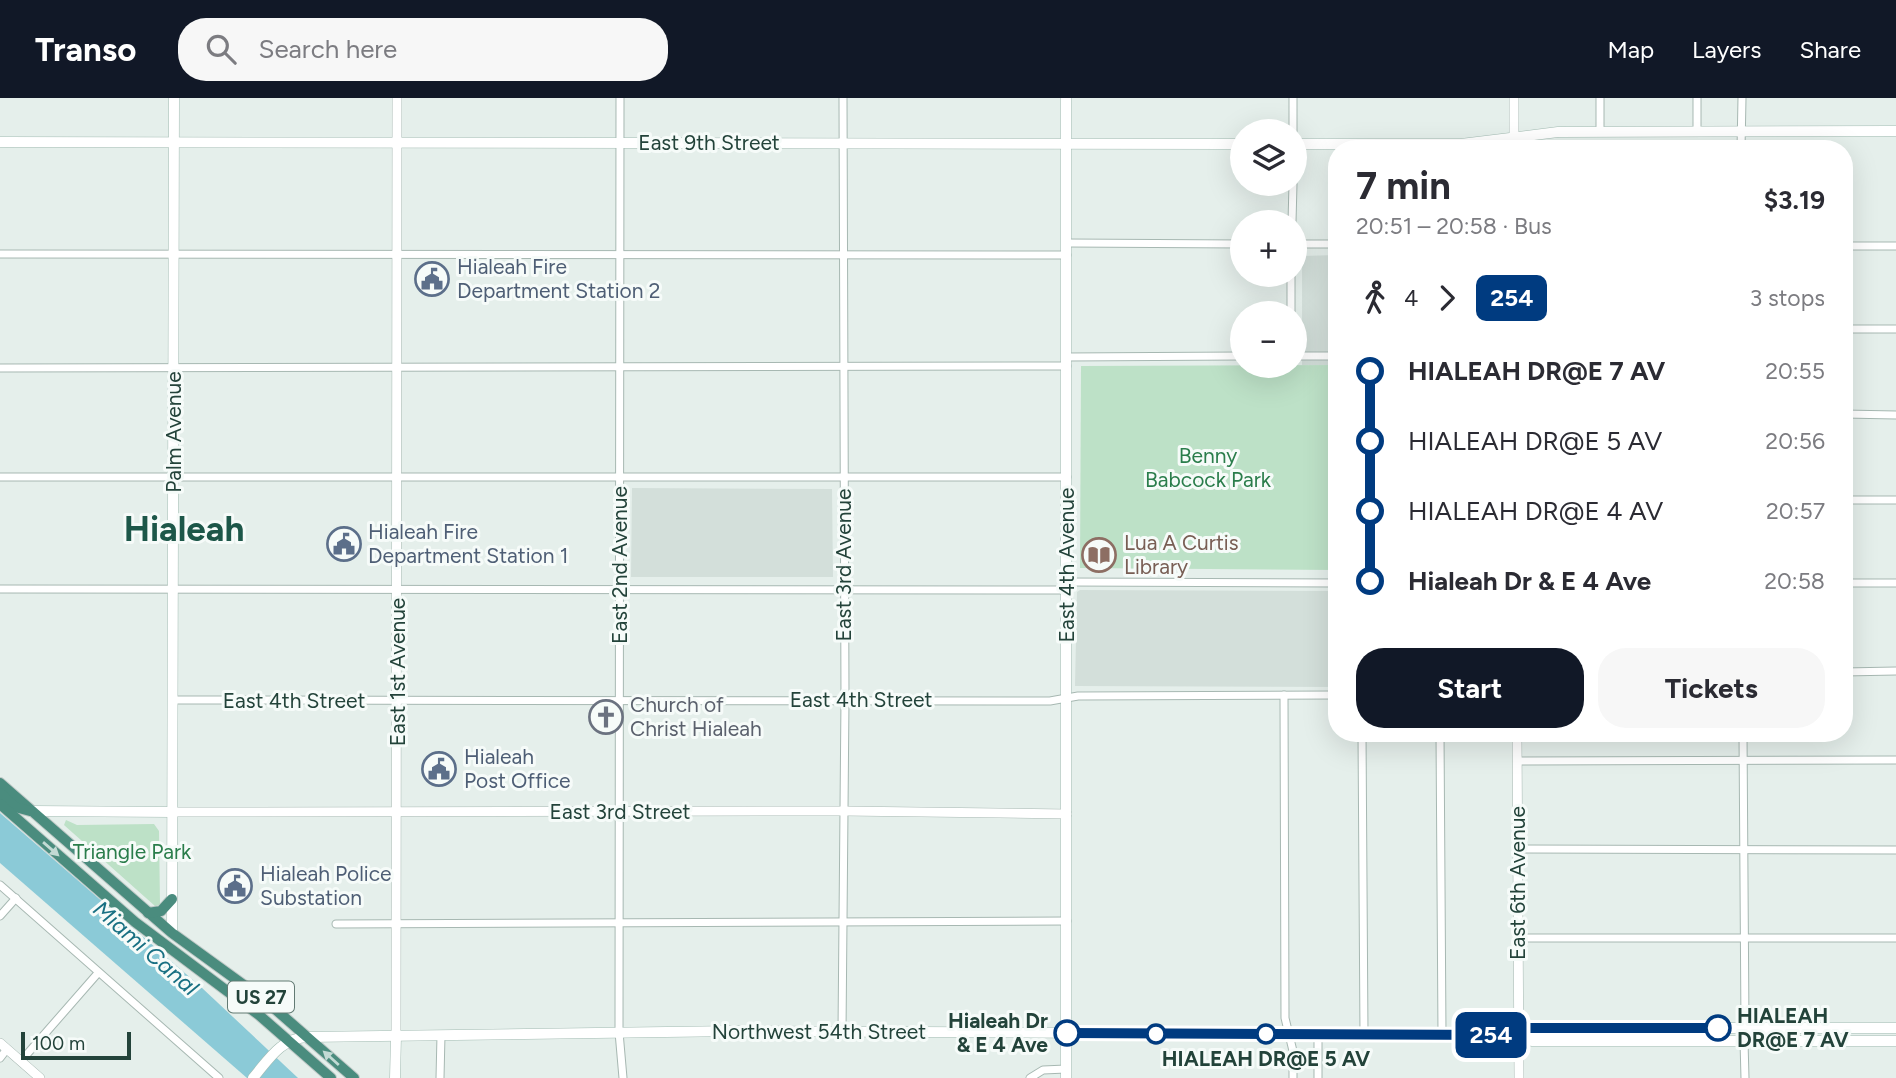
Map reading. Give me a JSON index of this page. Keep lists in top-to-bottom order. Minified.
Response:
{"streets":{"highway":["US 27"],"main road":["East 9th Street","Palm Avenue","East 4th Avenue","Northwest 54th Street"],"street":["East 2nd Avenue","East 3rd Avenue","East 1st Avenue","East 4th Street","East 3rd Street","East 6th Avenue"]},"crossings":[["East 9th Street","Palm Avenue"],["East 9th Street","East 2nd Avenue"],["East 9th Street","East 3rd Avenue"],["East 9th Street","East 4th Avenue"],["East 9th Street","East 1st Avenue"],["Palm Avenue","East 4th Street"],["Palm Avenue","East 3rd Street"],["Palm Avenue","US 27"],["East 2nd Avenue","East 4th Street"],["East 2nd Avenue","East 3rd Street"],["East 2nd Avenue","Northwest 54th Street"],["East 3rd Avenue","East 4th Street"],["East 3rd Avenue","East 3rd Street"],["East 3rd Avenue","Northwest 54th Street"],["East 4th Avenue","East 4th Street"],["East 4th Avenue","East 3rd Street"],["East 4th Avenue","Northwest 54th Street"],["East 1st Avenue","East 4th Street"],["East 1st Avenue","East 3rd Street"],["East 1st Avenue","Northwest 54th Street"],["East 6th Avenue","Northwest 54th Street"],["US 27","Northwest 54th Street"]],"districts":["Hialeah"],"water":["Miami Canal"],"parks":["Benny Babcock Park","Triangle Park"],"places":{"public building":["Hialeah Fire Department Station 2","Hialeah Fire Department Station 1","Hialeah Post Office","Hialeah Police Substation"],"library":["Lua A Curtis Library"],"church":["Church of Christ Hialeah"],"other":["HIALEAH DR@E 7 AV","Hialeah Dr & E 4 Ave","HIALEAH DR@E 5 AV"]},"lines":["bus line 254"],"scale_bar":"100 m","page":{"header":"Transo","search":"Search here","nav":["Map","Layers","Share"],"on_map":"254","map_buttons":["+","−"],"heading":["7 min","20:51 – 20:58 · Bus","$3.19"],"legs":["4","254","3 stops"],"list":[{"name":"HIALEAH DR@E 7 AV","value":"20:55"},{"name":"HIALEAH DR@E 5 AV","value":"20:56"},{"name":"HIALEAH DR@E 4 AV","value":"20:57"},{"name":"Hialeah Dr & E 4 Ave","value":"20:58"}],"buttons":["Start","Tickets"],"scale":"100 m"}}
